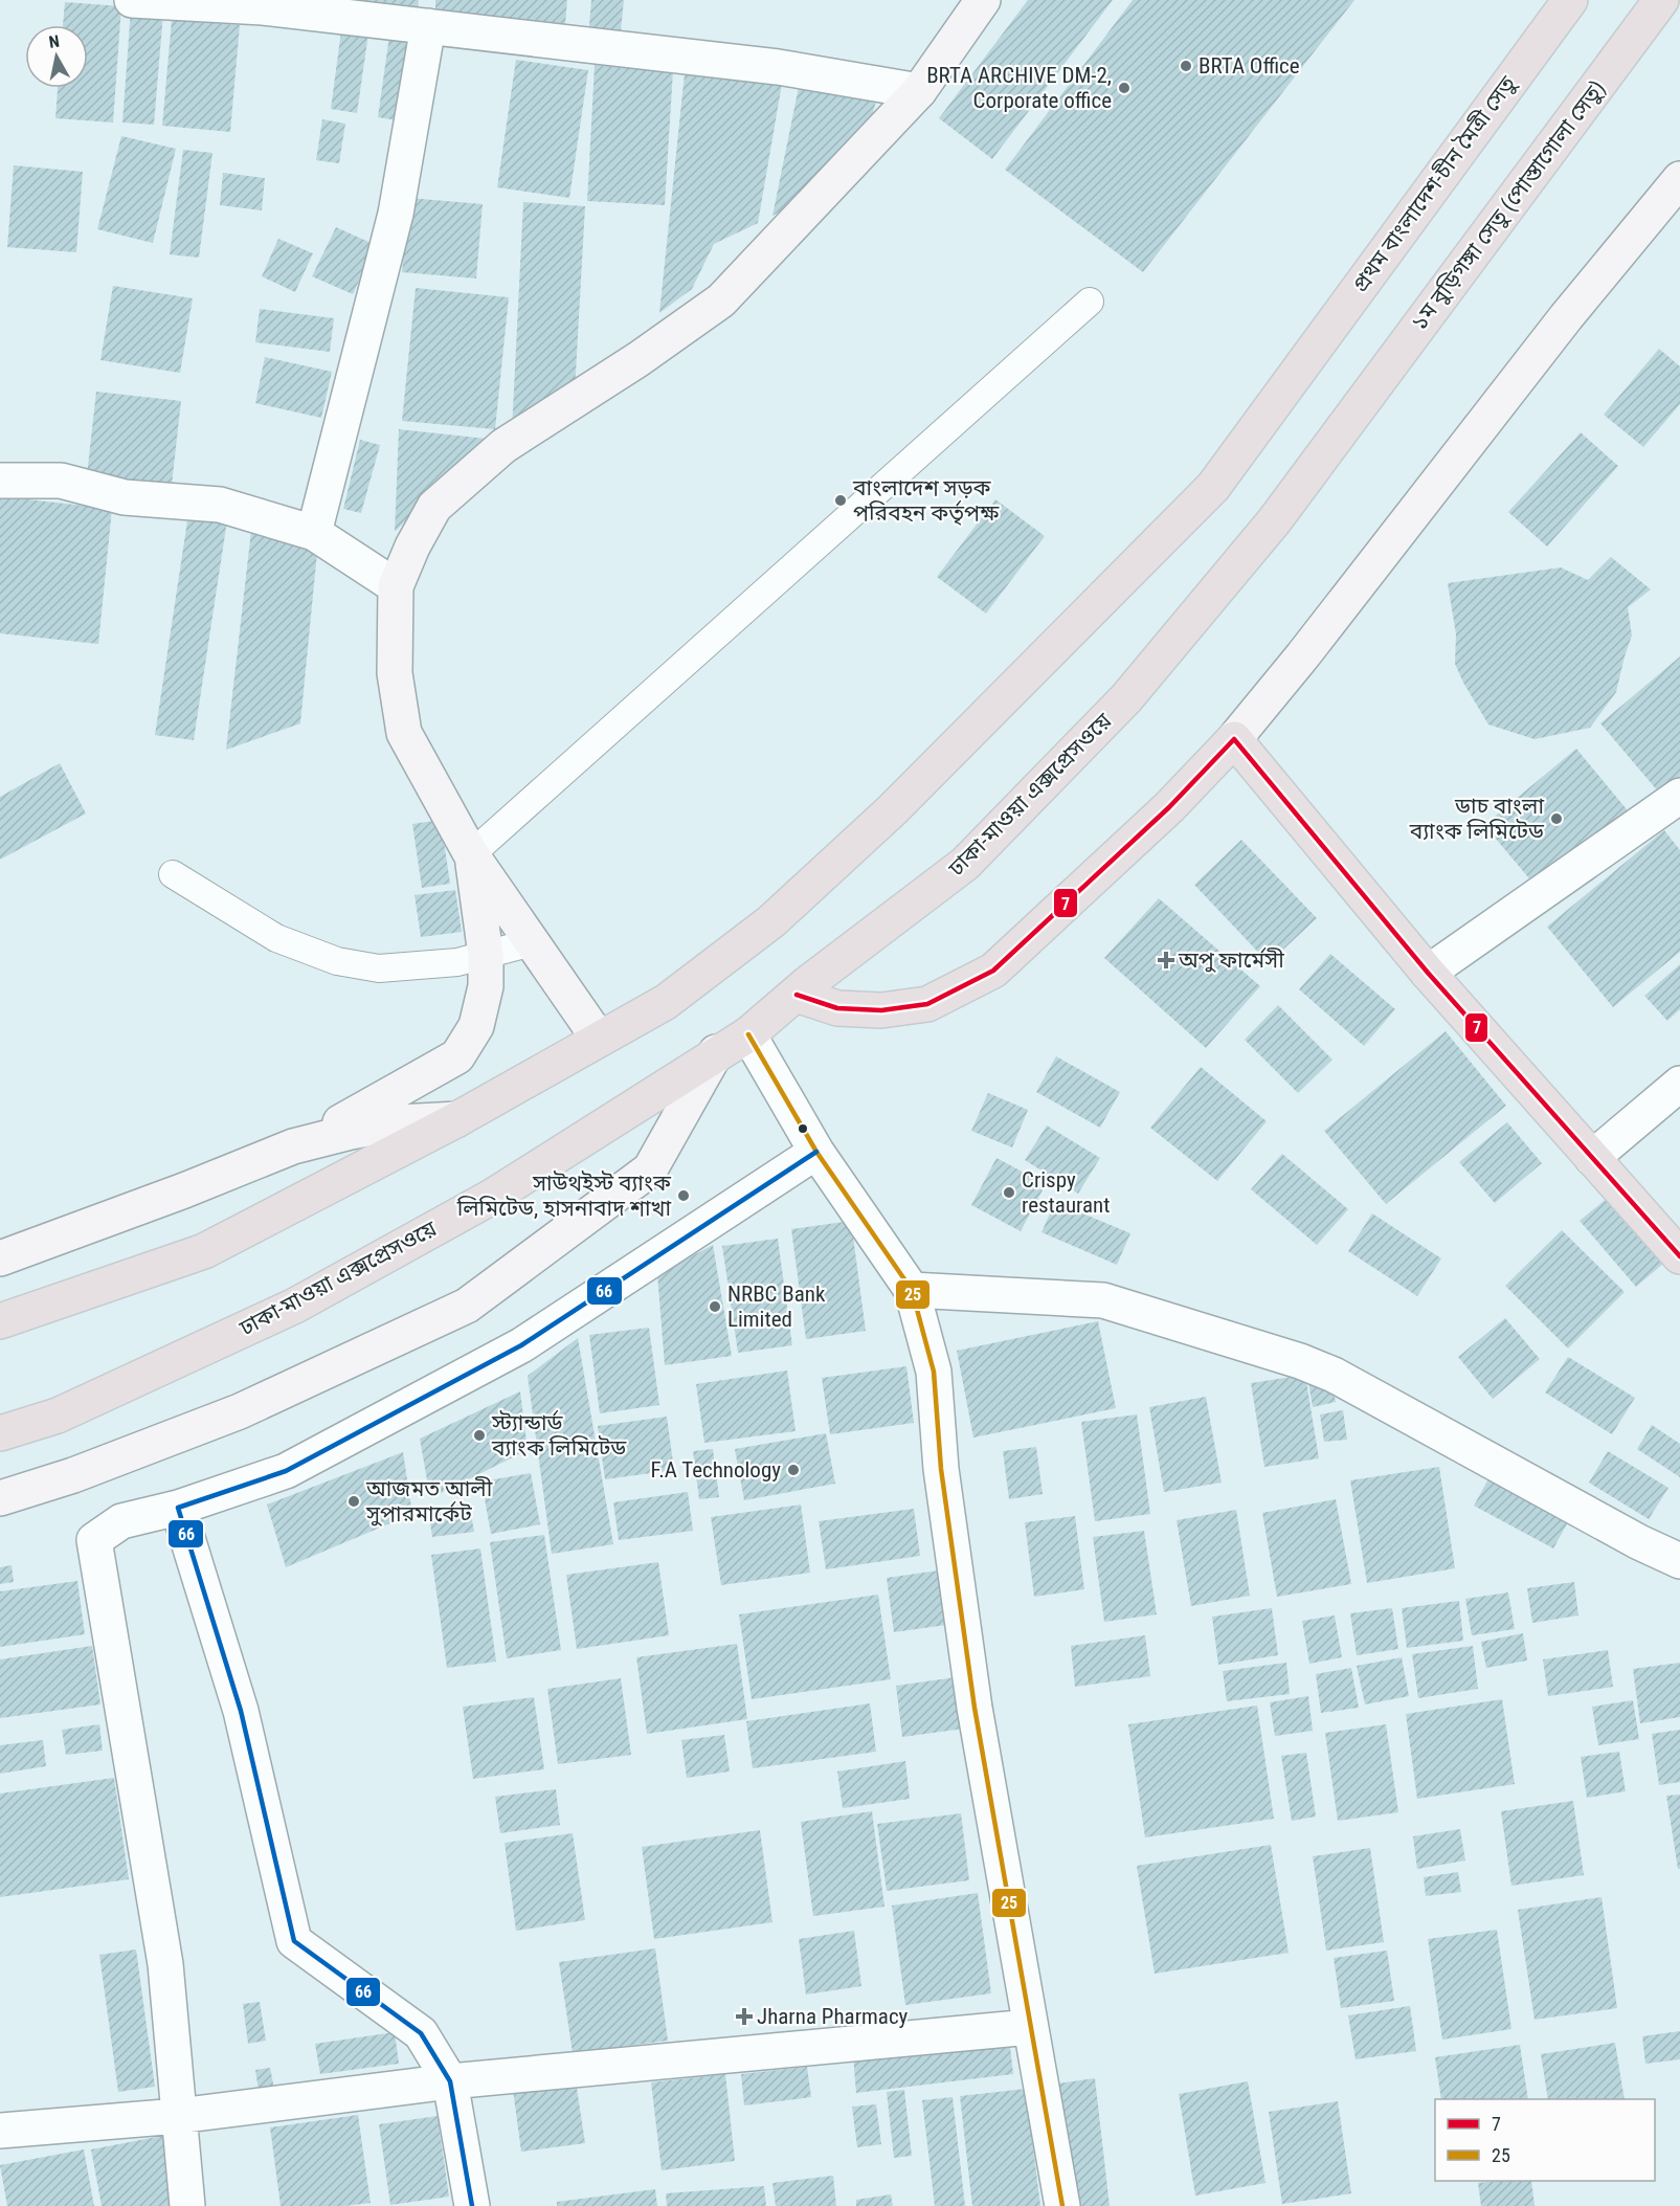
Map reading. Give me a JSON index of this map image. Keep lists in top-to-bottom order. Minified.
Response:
{"streets":{"highway":["প্রথম বাংলাদেশ-চীন মৈত্রী সেতু","১ম বুড়িগঙ্গা সেতু (পোস্তাগোলা সেতু)","ঢাকা-মাওয়া এক্সপ্রেসওয়ে"]},"crossings":[["১ম বুড়িগঙ্গা সেতু (পোস্তাগোলা সেতু)","ঢাকা-মাওয়া এক্সপ্রেসওয়ে"]],"places":{"other":["BRTA Office","BRTA ARCHIVE DM-2, Corporate office","বাংলাদেশ সড়ক পরিবহন কর্তৃপক্ষ","ডাচ বাংলা ব্যাংক লিমিটেড","Crispy restaurant","সাউথইস্ট ব্যাংক লিমিটেড, হাসনাবাদ শাখা","NRBC Bank Limited","স্ট্যান্ডার্ড ব্যাংক লিমিটেড","F.A Technology","আজমত আলী সুপারমার্কেট"],"health":["অপু ফার্মেসী","Jharna Pharmacy"]},"lines":["transit line 7","transit line 25","transit line 66"],"legend":["7","25"],"north":"top"}
